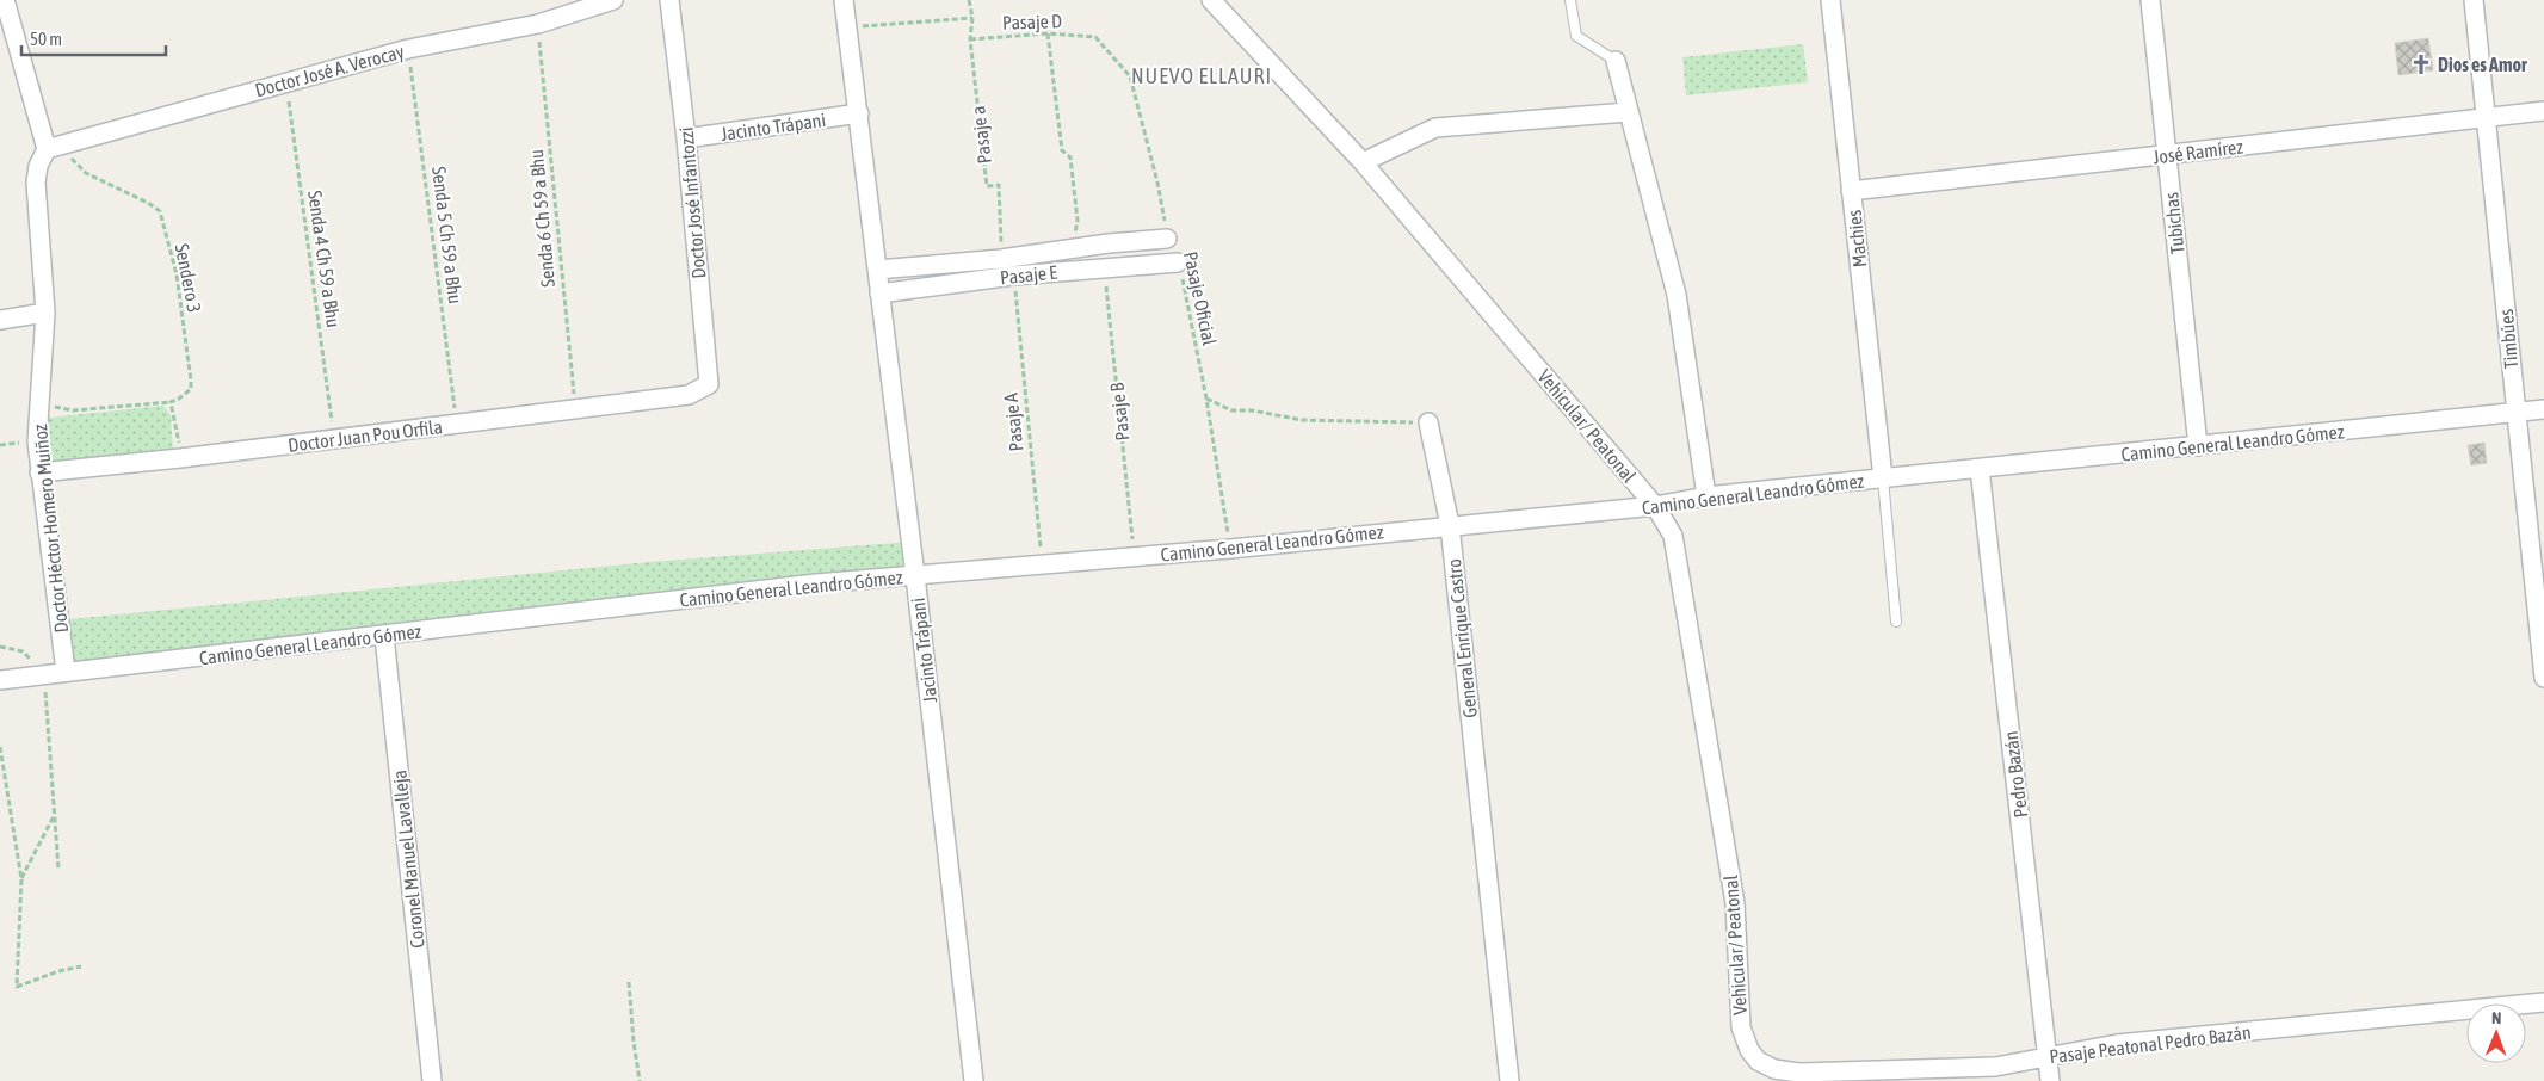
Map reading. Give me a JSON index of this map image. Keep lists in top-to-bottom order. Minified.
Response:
{"streets":{"street":["Doctor José A. Verocay","Jacinto Trápani","José Ramírez","Doctor José Infantozzi","Tubichas","Machies","Pasaje E","Timbúes","Vehicular/ Peatonal","Doctor Juan Pou Orfila","Camino General Leandro Gómez","Doctor Héctor Homero Muiñoz","General Enrique Castro","Pedro Bazán","Coronel Manuel Lavalleja","Pasaje Peatonal Pedro Bazán"],"path":["Pasaje D","Pasaje a","Senda 6 Ch 59 a Bhu","Senda 5 Ch 59 a Bhu","Senda 4 Ch 59 a Bhu","Sendero 3","Pasaje Oficial","Pasaje B","Pasaje A"]},"crossings":[["Pasaje D","Pasaje a"],["Pasaje D","Pasaje Oficial"],["Doctor José A. Verocay","Senda 6 Ch 59 a Bhu"],["Doctor José A. Verocay","Senda 5 Ch 59 a Bhu"],["Doctor José A. Verocay","Senda 4 Ch 59 a Bhu"],["Doctor José A. Verocay","Sendero 3"],["Doctor José A. Verocay","Doctor Héctor Homero Muiñoz"],["Jacinto Trápani","Doctor José Infantozzi"],["Jacinto Trápani","Pasaje E"],["Jacinto Trápani","Camino General Leandro Gómez"],["Pasaje a","Pasaje E"],["José Ramírez","Tubichas"],["José Ramírez","Machies"],["José Ramírez","Timbúes"],["Doctor José Infantozzi","Doctor Juan Pou Orfila"],["Senda 6 Ch 59 a Bhu","Doctor Juan Pou Orfila"],["Tubichas","Camino General Leandro Gómez"],["Senda 5 Ch 59 a Bhu","Doctor Juan Pou Orfila"],["Machies","Camino General Leandro Gómez"],["Senda 4 Ch 59 a Bhu","Doctor Juan Pou Orfila"],["Pasaje E","Pasaje Oficial"],["Pasaje E","Pasaje B"],["Pasaje E","Pasaje A"],["Sendero 3","Doctor Héctor Homero Muiñoz"],["Pasaje Oficial","Camino General Leandro Gómez"],["Timbúes","Camino General Leandro Gómez"],["Pasaje B","Camino General Leandro Gómez"],["Pasaje A","Camino General Leandro Gómez"],["Vehicular/ Peatonal","Camino General Leandro Gómez"],["Vehicular/ Peatonal","Pasaje Peatonal Pedro Bazán"],["Doctor Juan Pou Orfila","Doctor Héctor Homero Muiñoz"],["Camino General Leandro Gómez","Doctor Héctor Homero Muiñoz"],["Camino General Leandro Gómez","General Enrique Castro"],["Camino General Leandro Gómez","Pedro Bazán"],["Camino General Leandro Gómez","Coronel Manuel Lavalleja"],["Pedro Bazán","Pasaje Peatonal Pedro Bazán"]],"districts":["NUEVO ELLAURI"],"places":{"church":["Dios es Amor"]},"scale_bar":"50 m","north":"top"}
